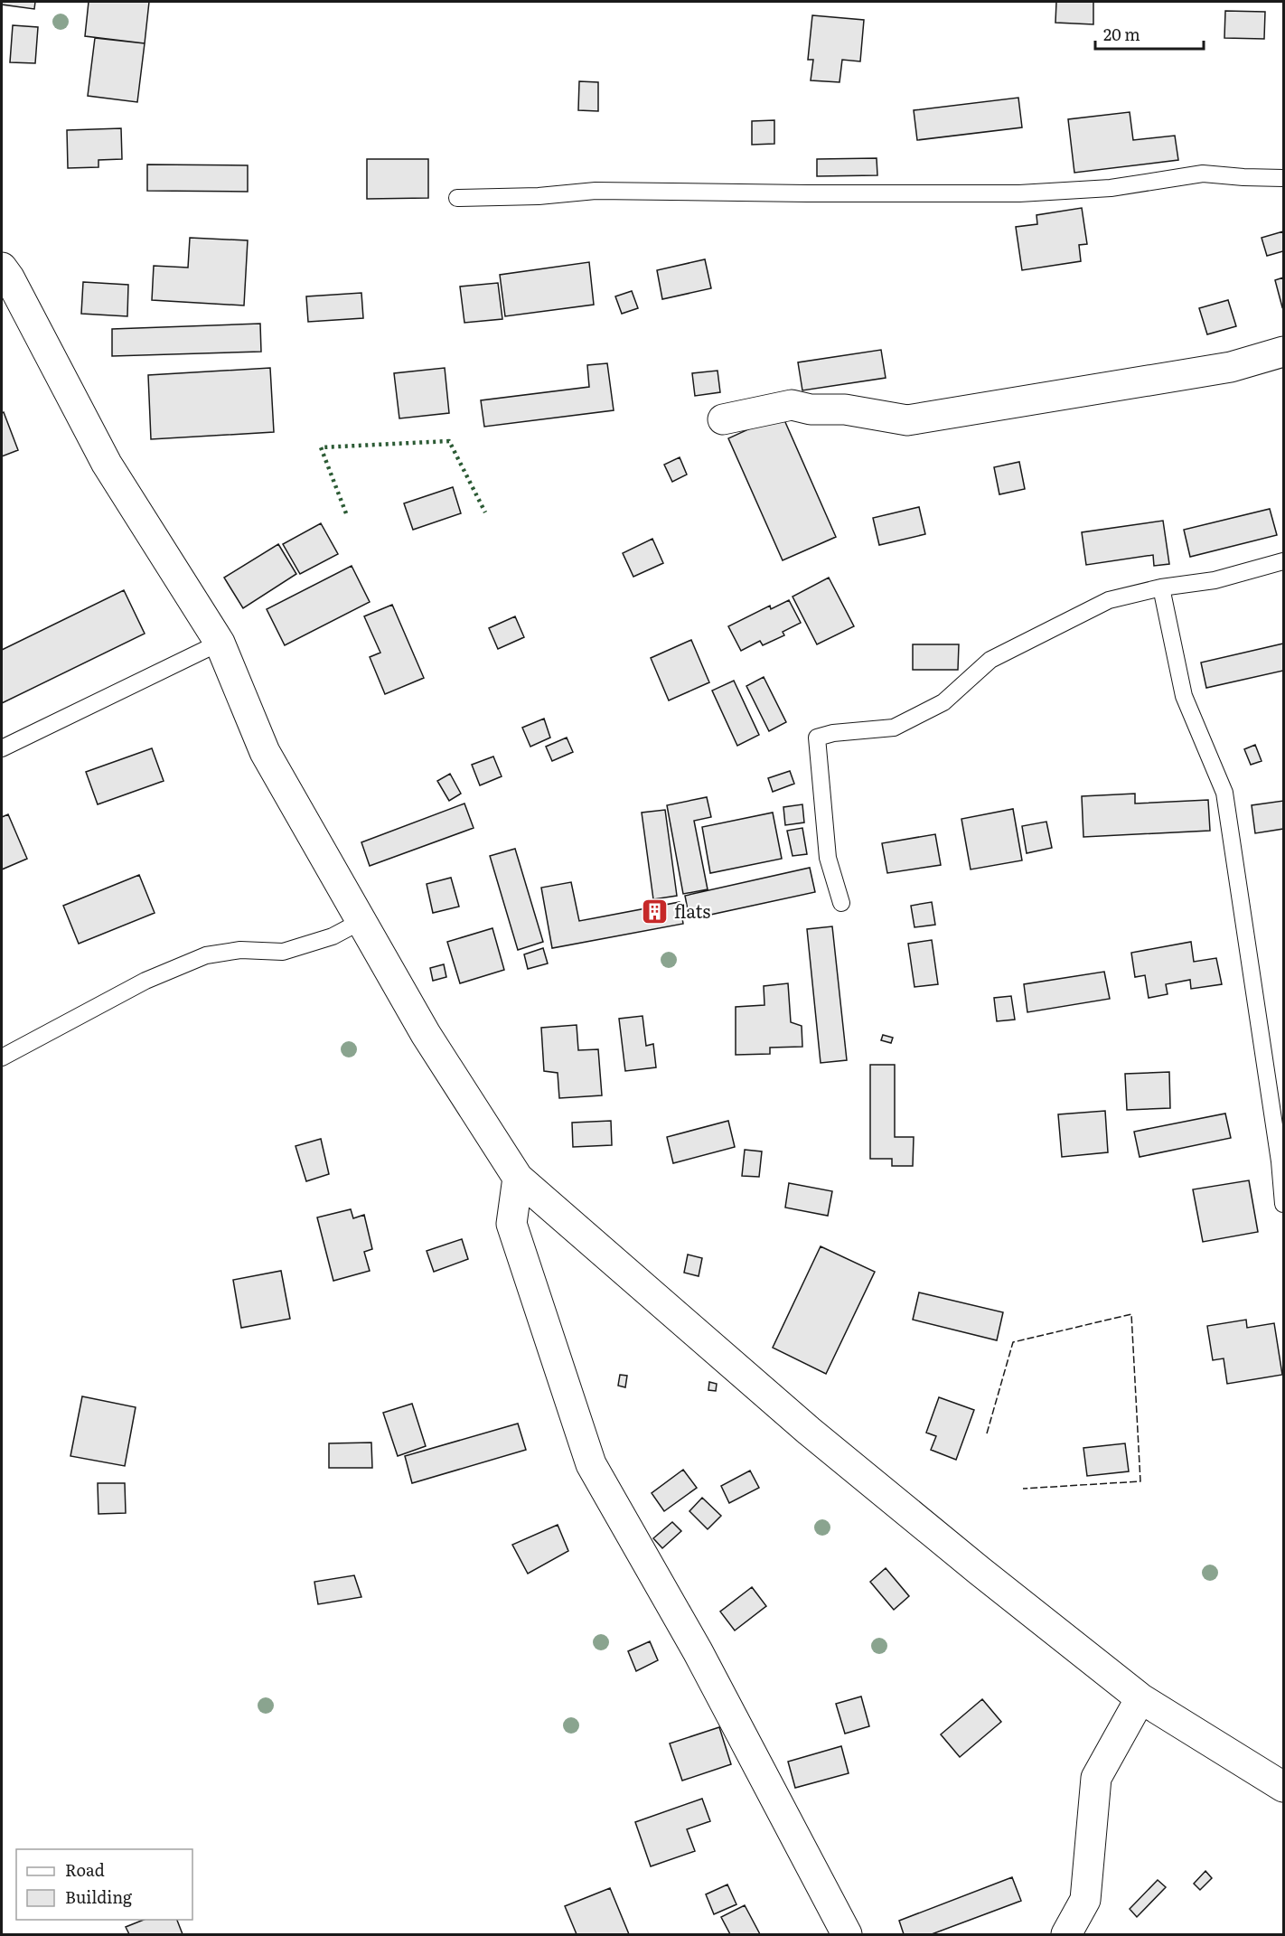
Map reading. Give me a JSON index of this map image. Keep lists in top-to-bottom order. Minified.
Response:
{"places":{"building":["flats"]},"legend":["Road","Building"],"scale_bar":"20 m"}
